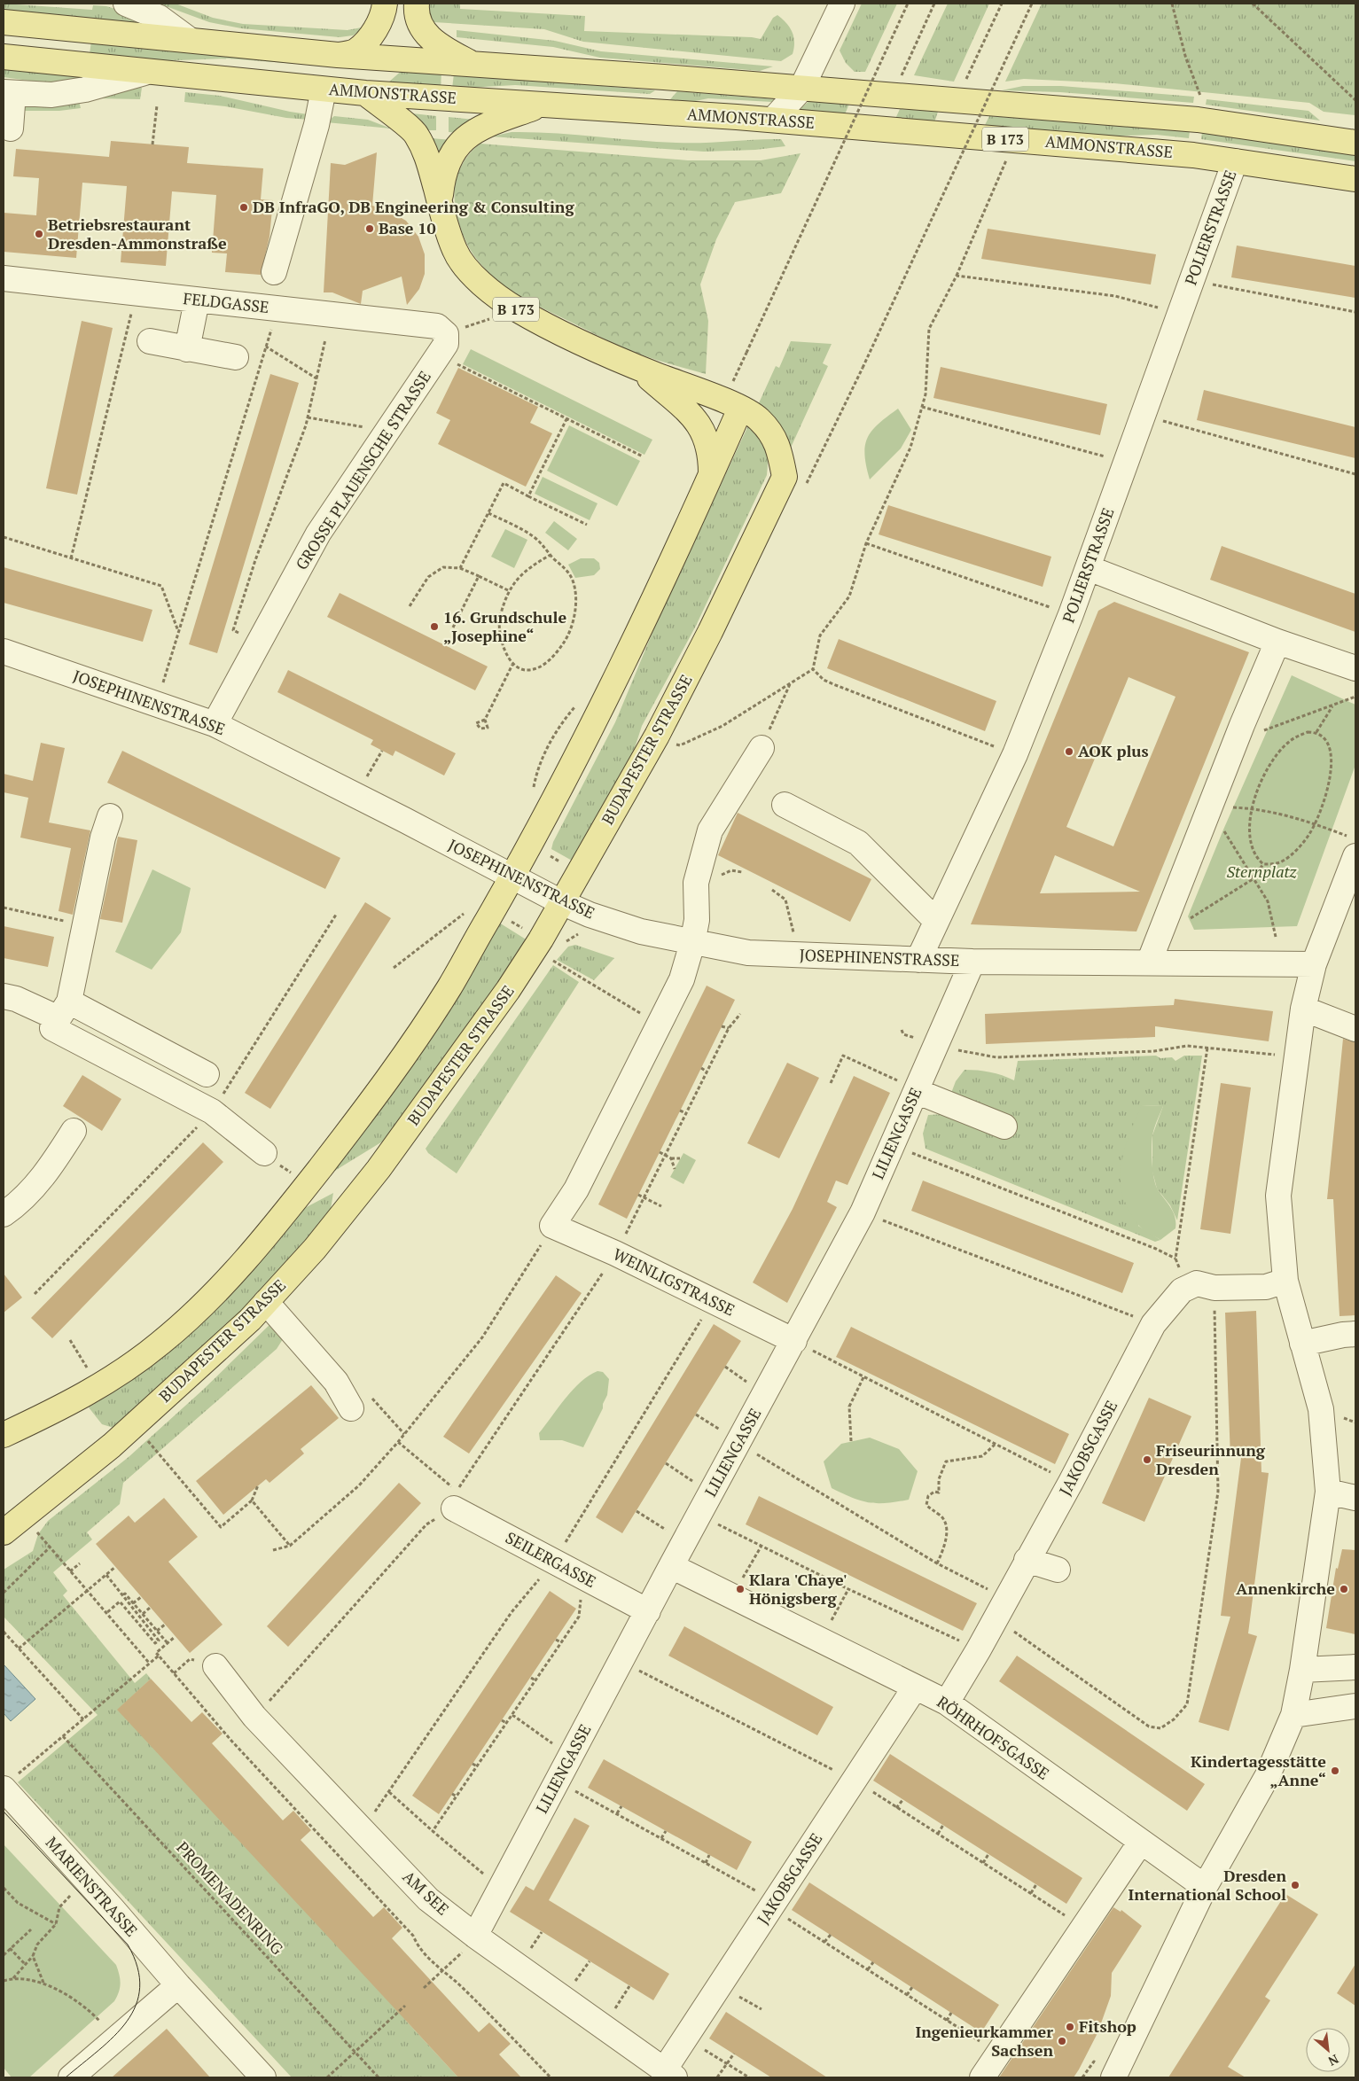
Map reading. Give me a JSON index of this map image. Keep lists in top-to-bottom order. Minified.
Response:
{"streets":{"main road":["AMMONSTRASSE","B 173","BUDAPESTER STRASSE"],"street":["POLIERSTRASSE","FELDGASSE","GROSSE PLAUENSCHE STRASSE","JOSEPHINENSTRASSE","LILIENGASSE","WEINLIGSTRASSE","JAKOBSGASSE","SEILERGASSE","RÖHRHOFSGASSE","MARIENSTRASSE","AM SEE"],"path":["PROMENADENRING"]},"crossings":[["AMMONSTRASSE","B 173"],["AMMONSTRASSE","POLIERSTRASSE"],["B 173","BUDAPESTER STRASSE"],["POLIERSTRASSE","JOSEPHINENSTRASSE"],["FELDGASSE","GROSSE PLAUENSCHE STRASSE"],["GROSSE PLAUENSCHE STRASSE","JOSEPHINENSTRASSE"],["JOSEPHINENSTRASSE","BUDAPESTER STRASSE"],["JOSEPHINENSTRASSE","LILIENGASSE"],["LILIENGASSE","WEINLIGSTRASSE"],["LILIENGASSE","SEILERGASSE"],["LILIENGASSE","RÖHRHOFSGASSE"],["LILIENGASSE","AM SEE"],["JAKOBSGASSE","RÖHRHOFSGASSE"],["JAKOBSGASSE","AM SEE"]],"parks":["Sternplatz"],"places":["DB InfraGO, DB Engineering & Consulting","Base 10","Betriebsrestaurant Dresden-Ammonstraße","16. Grundschule „Josephine“","AOK plus","Friseurinnung Dresden","Klara 'Chaye' Hönigsberg","Annenkirche","Kindertagesstätte „Anne“","Dresden International School","Fitshop","Ingenieurkammer Sachsen"],"north":"bottom right"}
